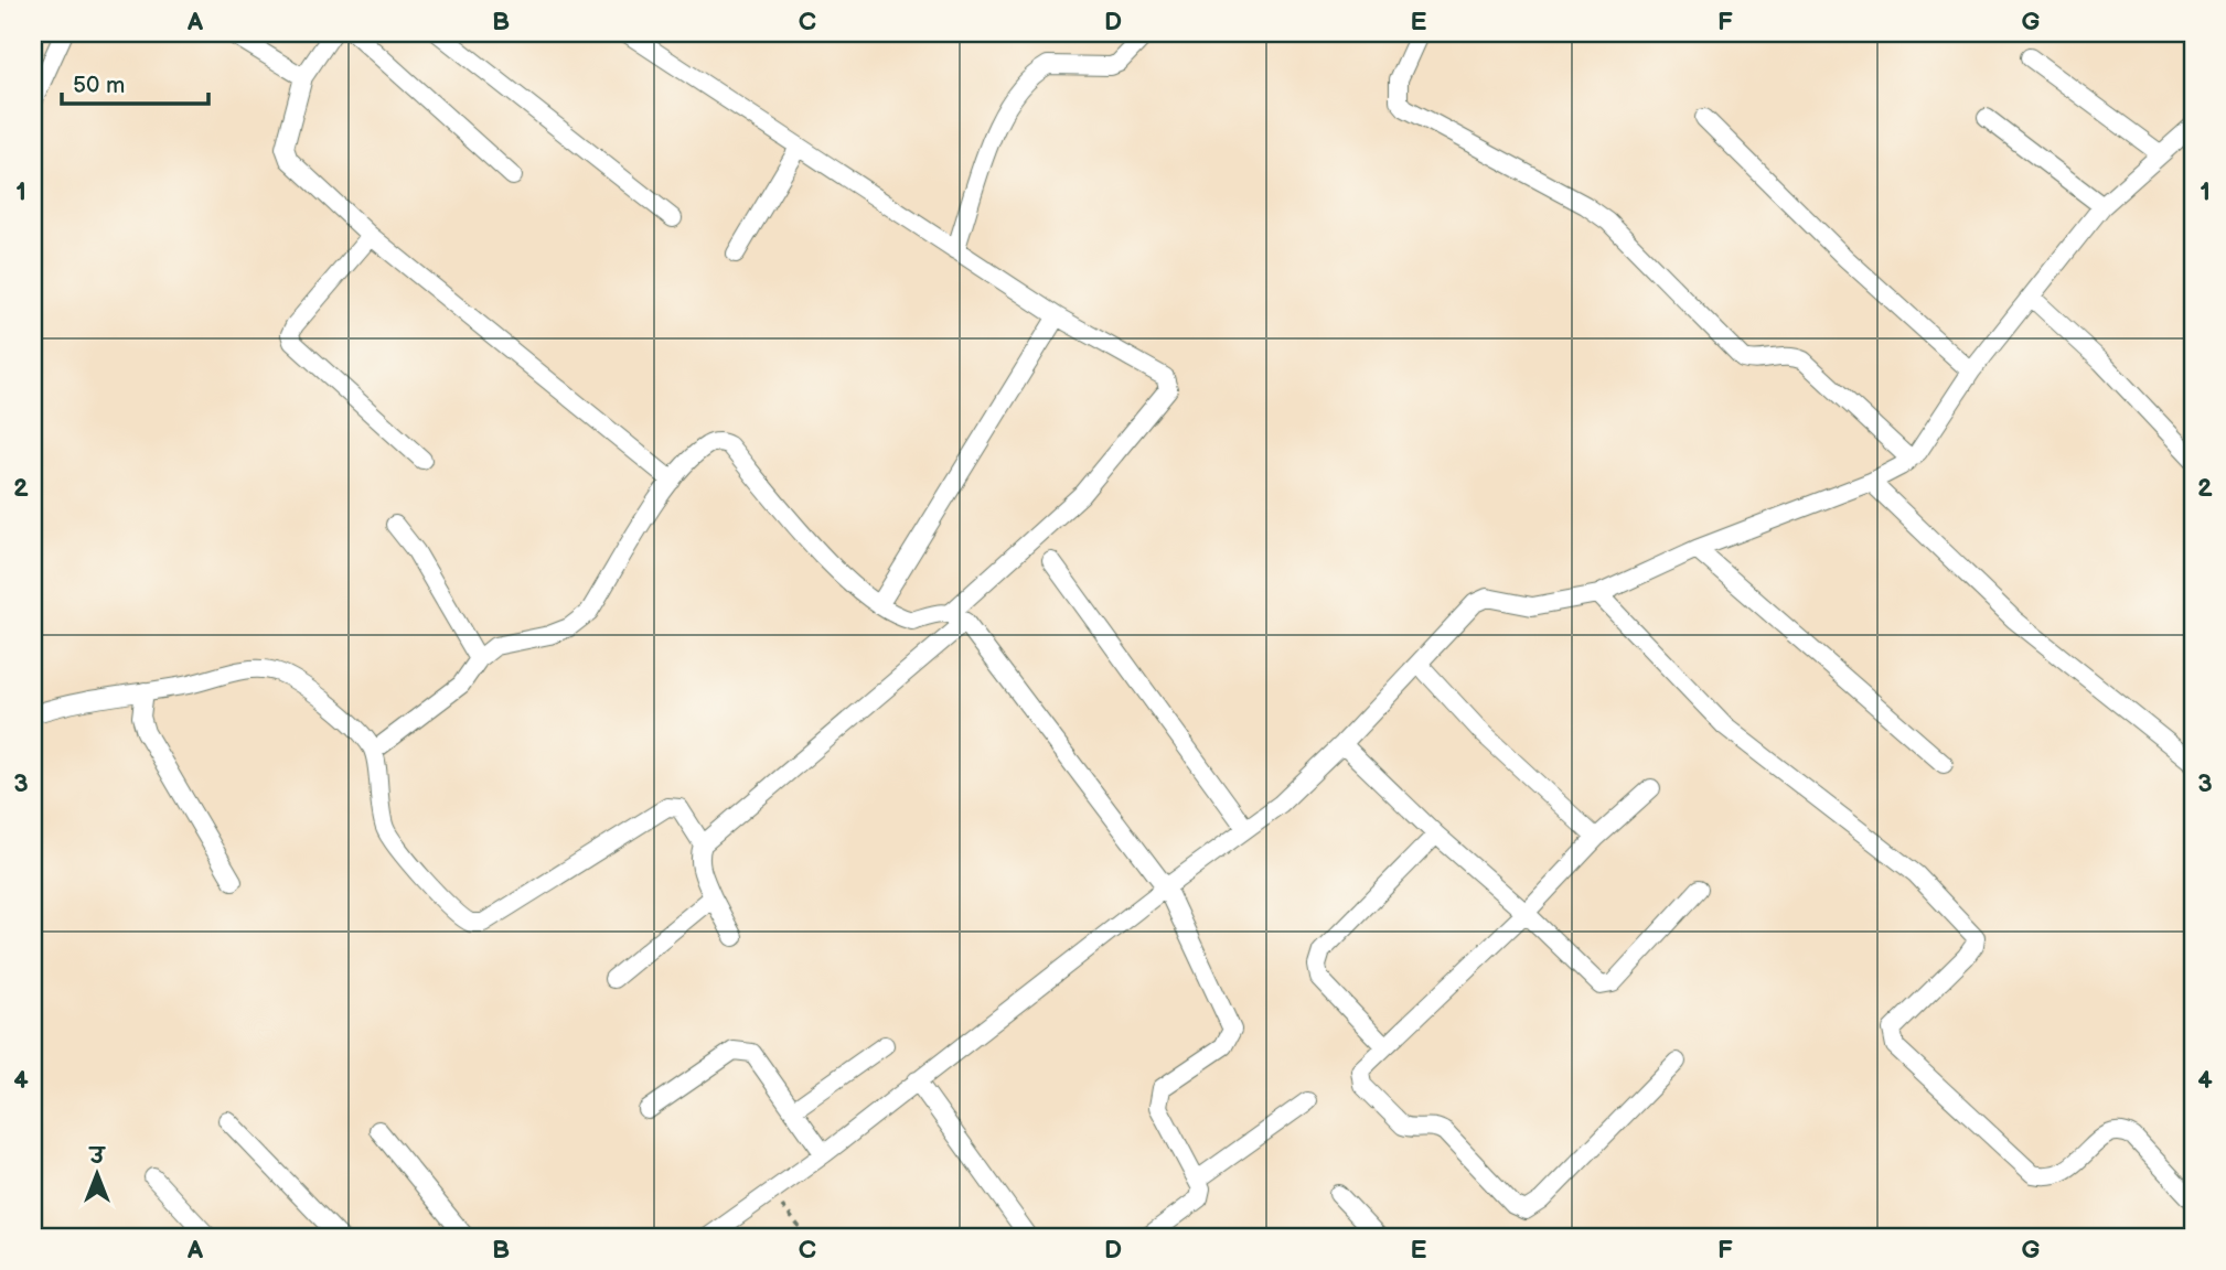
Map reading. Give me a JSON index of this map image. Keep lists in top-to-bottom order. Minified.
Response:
{"scale_bar":"50 m","north":"top","grid":{"columns":["A","B","C","D","E","F","G"],"rows":["1","2","3","4"]}}
